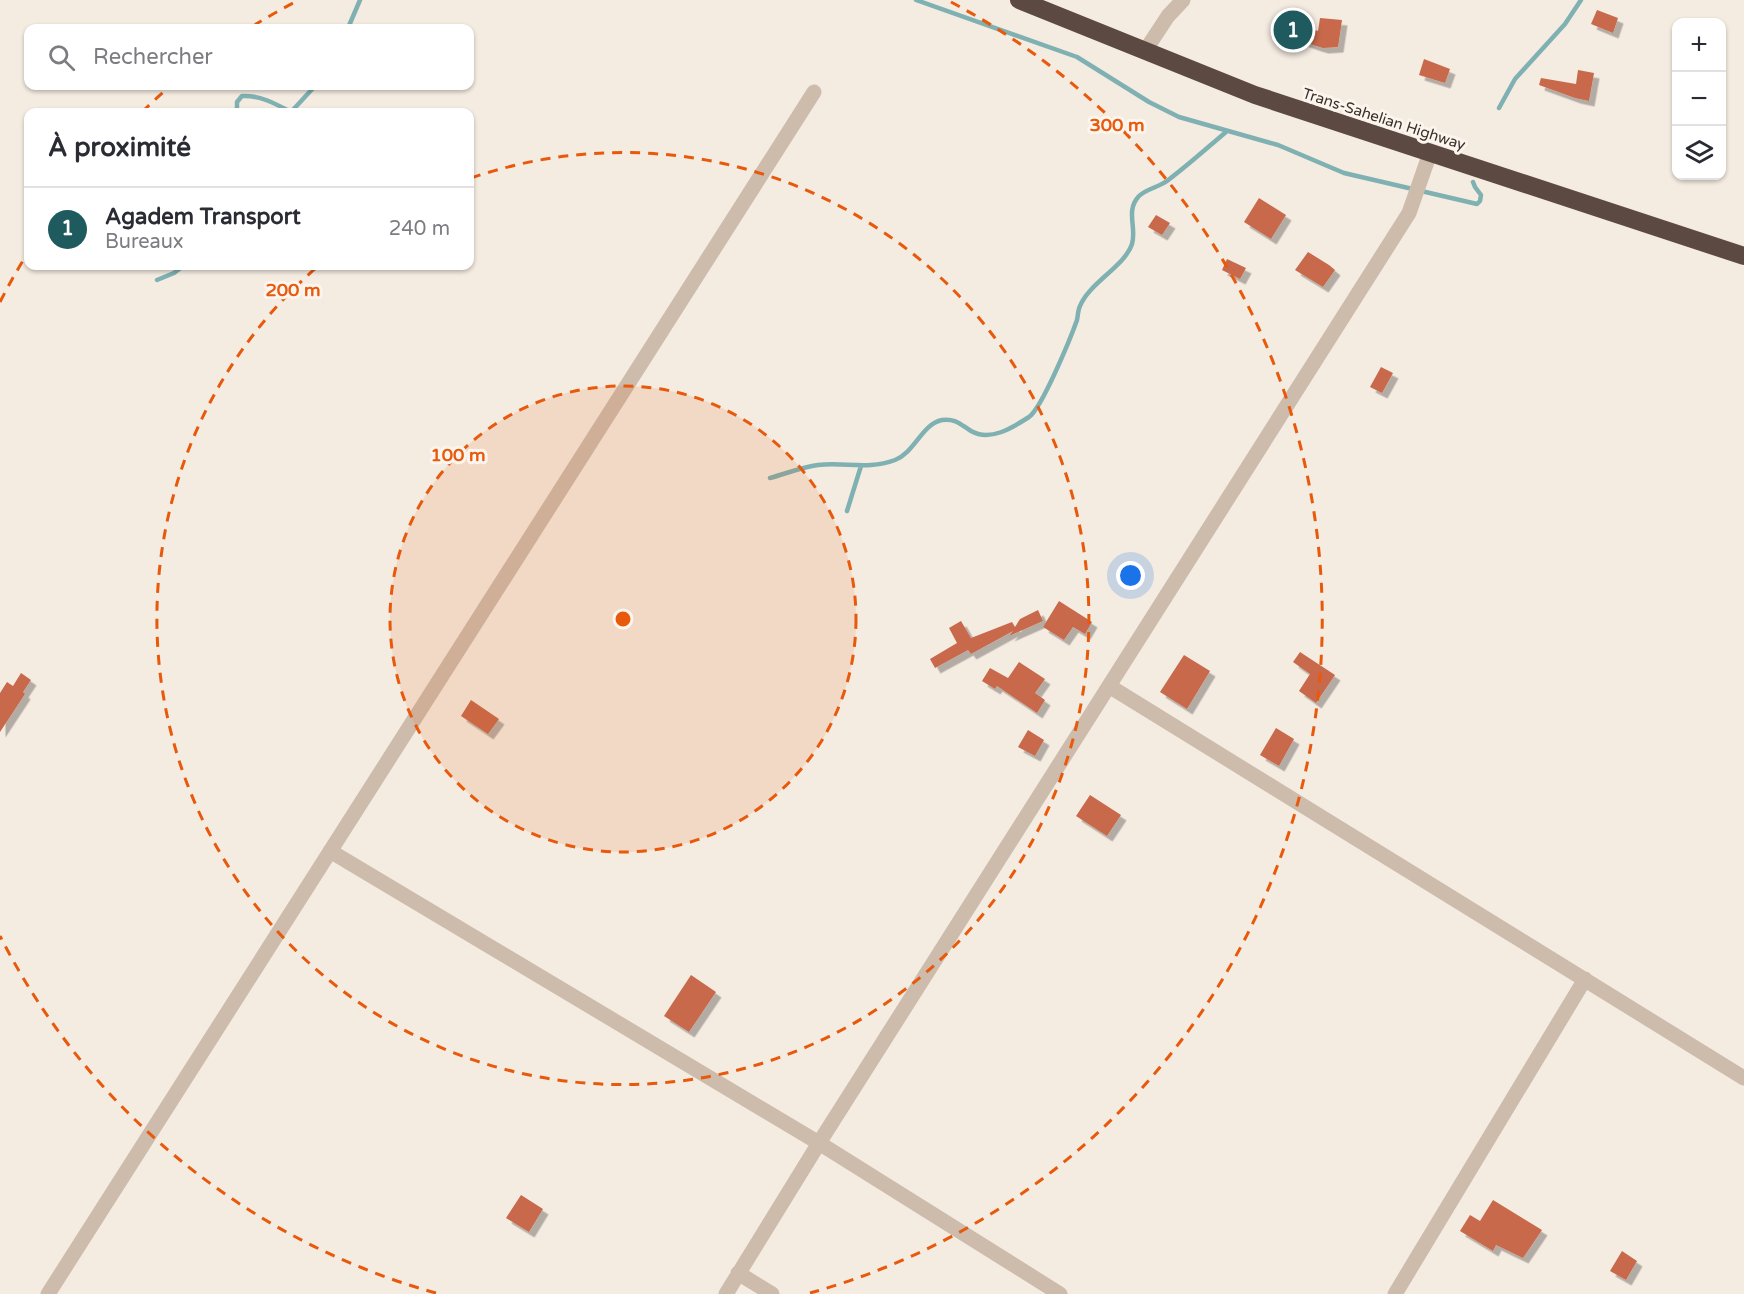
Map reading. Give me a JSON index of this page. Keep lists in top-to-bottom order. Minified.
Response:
{"streets":{"highway":["Trans-Sahelian Highway"]},"page":{"pins":"1","map_buttons":["+","−"],"search":"Rechercher","heading":"À proximité","list":[{"mark":"1","name":"Agadem Transport","note":"Bureaux","value":"240 m"}]},"rings":["300 m","200 m","100 m"]}
